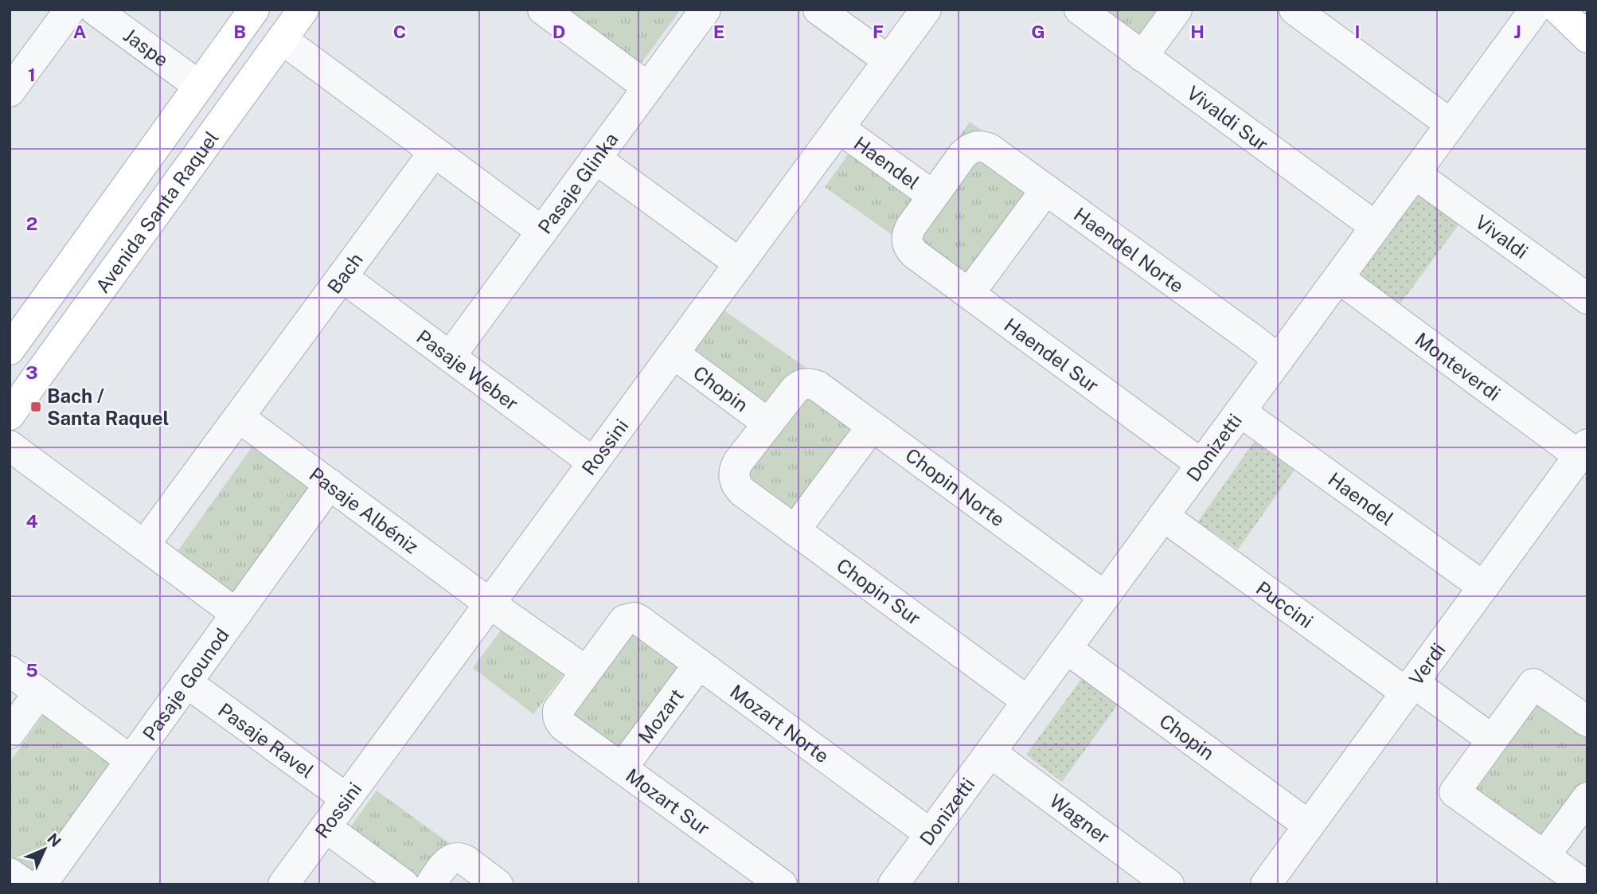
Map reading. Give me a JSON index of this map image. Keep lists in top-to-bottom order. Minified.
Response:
{"streets":{"main road":["Avenida Santa Raquel"],"street":["Jaspe","Vivaldi Sur","Haendel","Pasaje Glinka","Vivaldi","Haendel Norte","Bach","Haendel Sur","Monteverdi","Pasaje Weber","Chopin","Rossini","Donizetti","Chopin Norte","Pasaje Albéniz","Chopin Sur","Puccini","Verdi","Pasaje Gounod","Mozart","Mozart Norte","Pasaje Ravel","Mozart Sur","Wagner"]},"crossings":[["Jaspe","Avenida Santa Raquel"],["Vivaldi Sur","Donizetti"],["Haendel","Haendel Norte"],["Haendel","Haendel Sur"],["Haendel","Rossini"],["Haendel","Donizetti"],["Haendel","Verdi"],["Pasaje Glinka","Pasaje Weber"],["Vivaldi","Donizetti"],["Haendel Norte","Donizetti"],["Bach","Pasaje Weber"],["Bach","Pasaje Albéniz"],["Haendel Sur","Donizetti"],["Monteverdi","Donizetti"],["Monteverdi","Verdi"],["Pasaje Weber","Rossini"],["Chopin","Rossini"],["Chopin","Donizetti"],["Chopin","Chopin Norte"],["Chopin","Chopin Sur"],["Chopin","Verdi"],["Rossini","Pasaje Albéniz"],["Rossini","Pasaje Ravel"],["Donizetti","Chopin Norte"],["Donizetti","Chopin Sur"],["Donizetti","Puccini"],["Donizetti","Mozart Norte"],["Donizetti","Wagner"],["Pasaje Albéniz","Pasaje Gounod"],["Puccini","Verdi"],["Pasaje Gounod","Pasaje Ravel"],["Mozart","Mozart Norte"],["Mozart","Mozart Sur"],["Mozart Norte","Mozart Sur"]],"places":{"transit":["Bach / Santa Raquel"]},"north":"top right","grid":{"columns":["A","B","C","D","E","F","G","H","I","J"],"rows":["1","2","3","4","5"]}}
